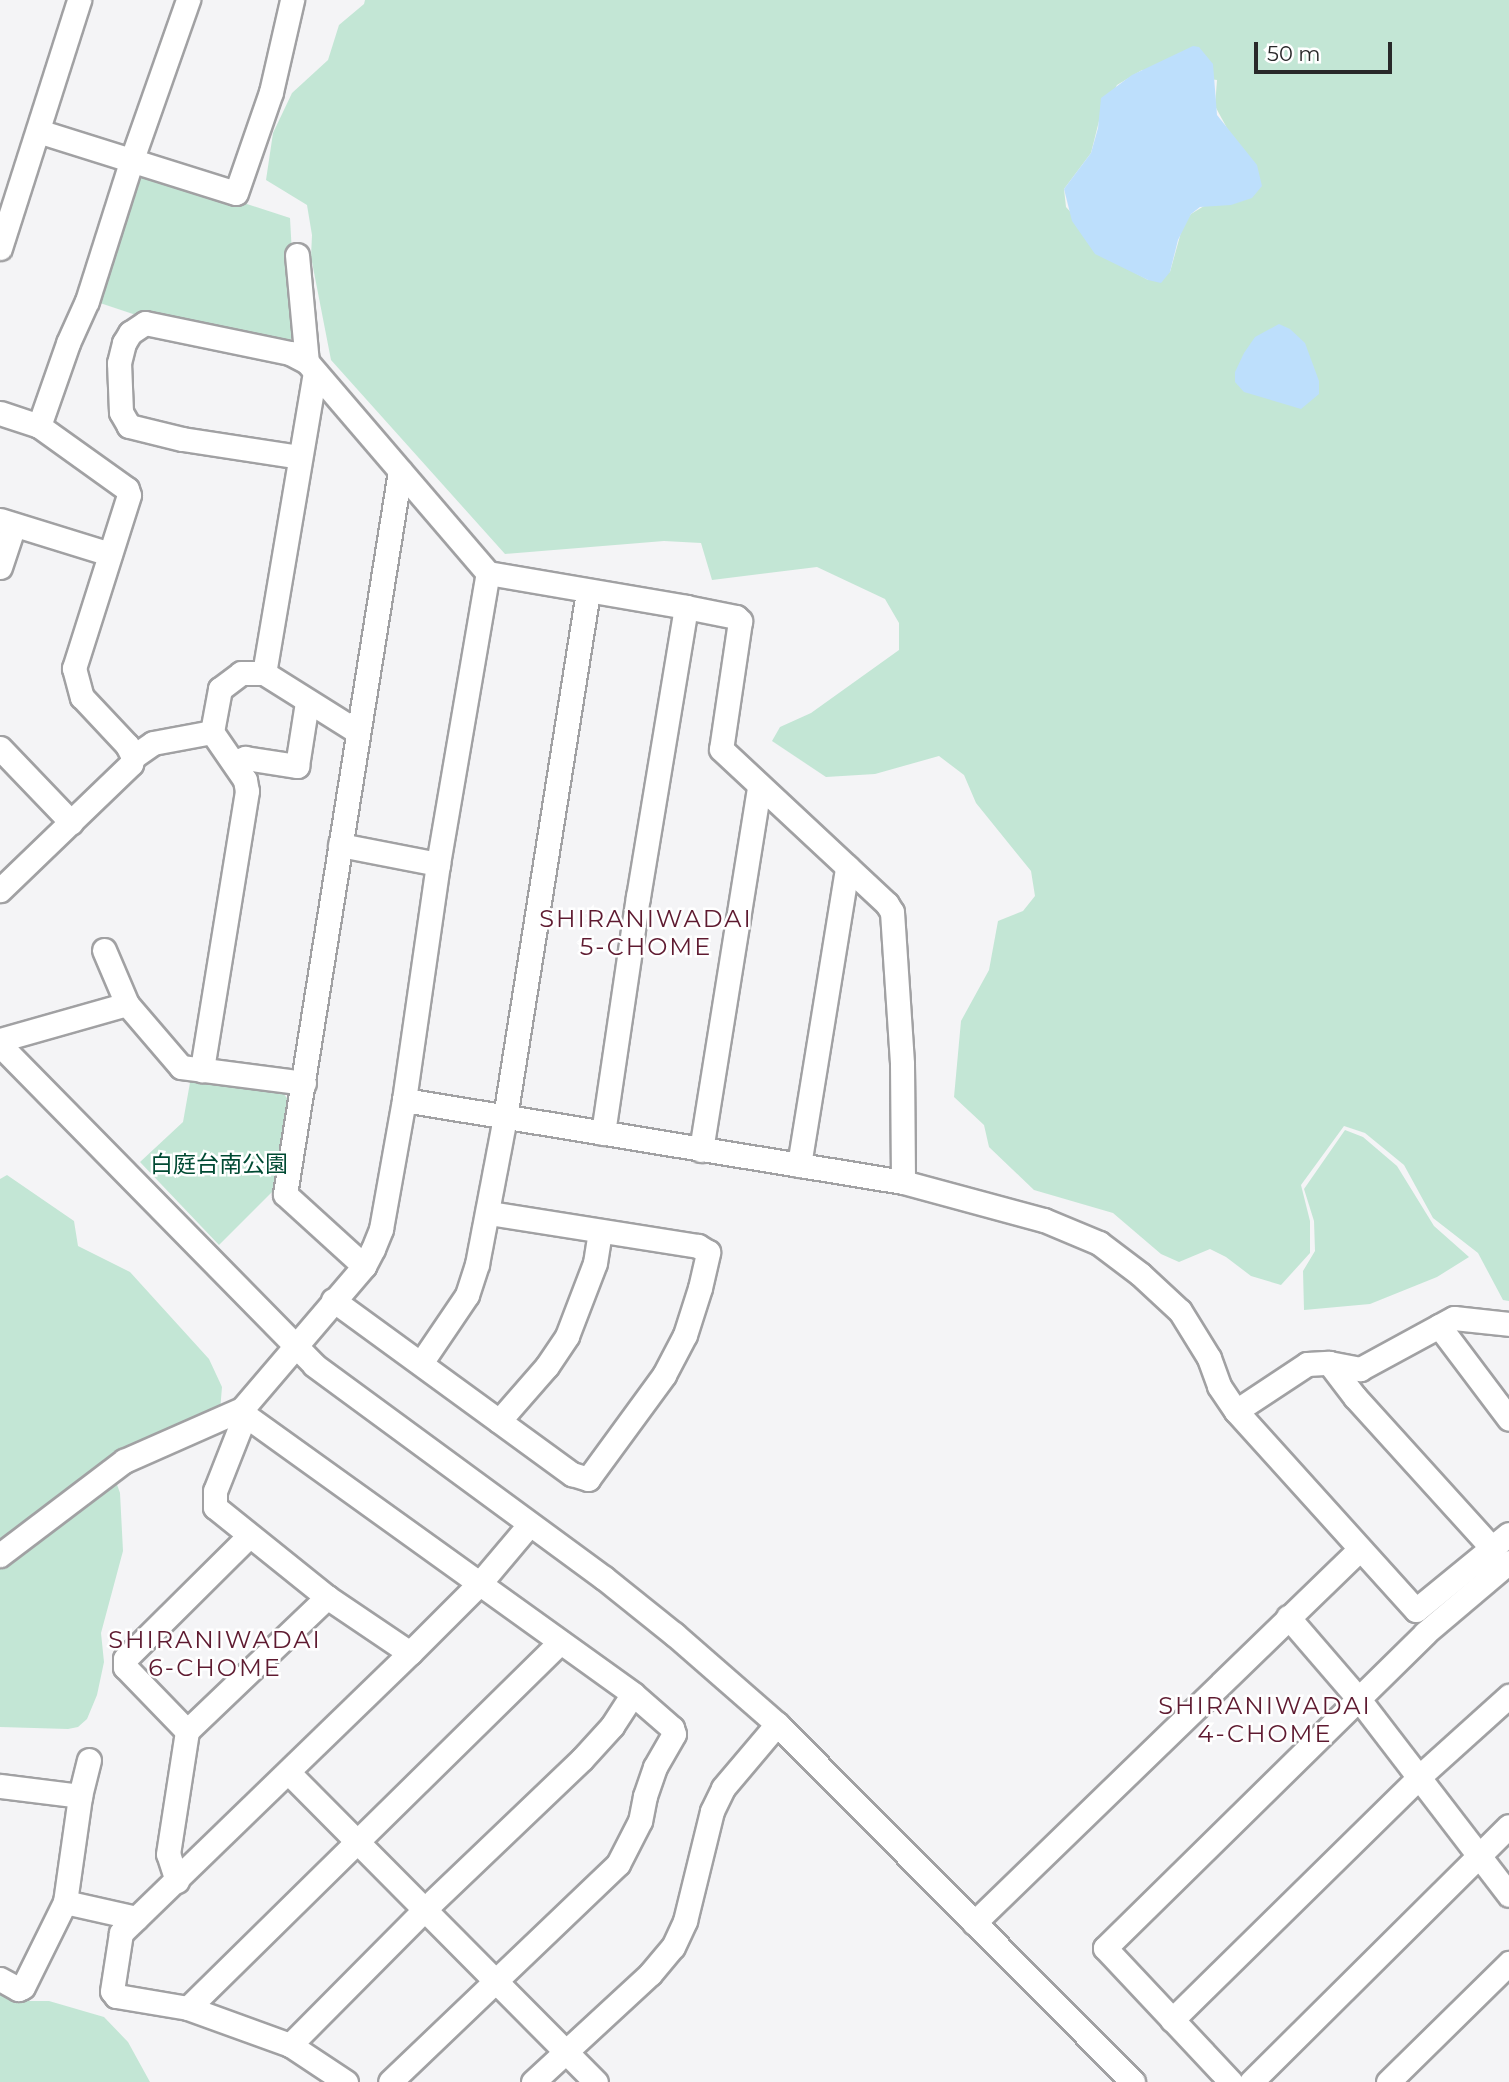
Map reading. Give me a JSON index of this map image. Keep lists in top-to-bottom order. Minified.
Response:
{"districts":["SHIRANIWADAI 5-CHOME","SHIRANIWADAI 6-CHOME","SHIRANIWADAI 4-CHOME"],"parks":["白庭台南公園"],"scale_bar":"50 m"}
